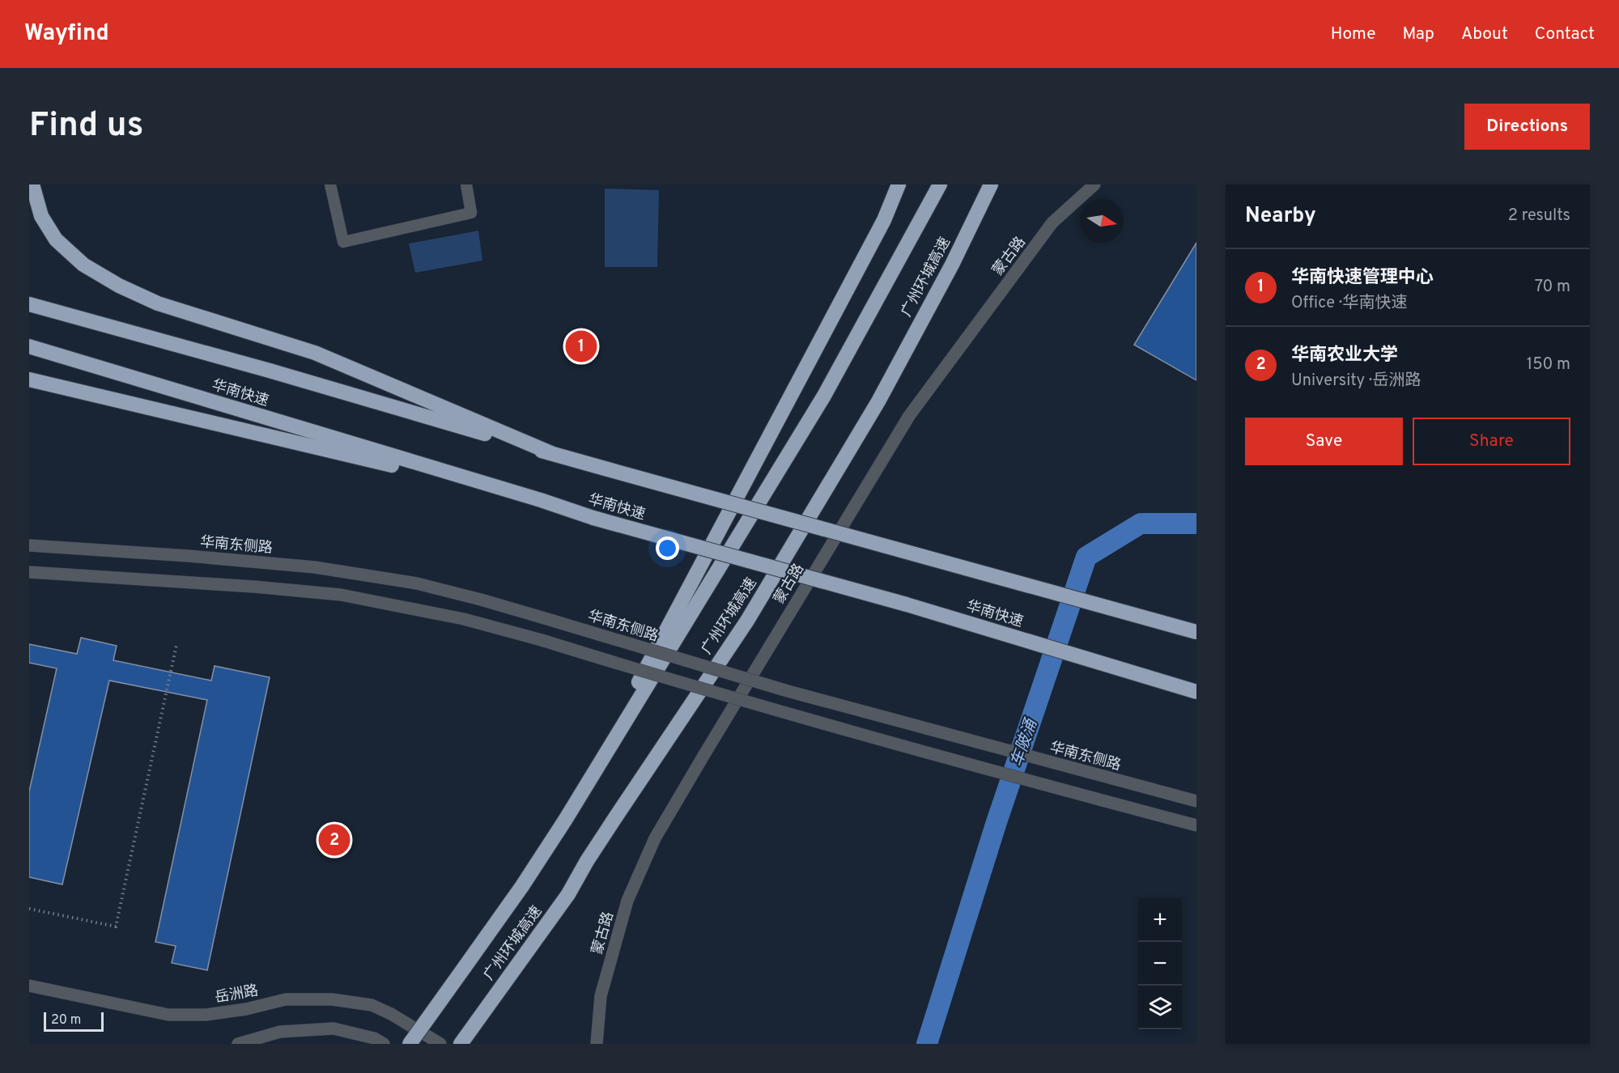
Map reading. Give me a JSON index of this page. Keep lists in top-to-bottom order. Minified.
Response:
{"streets":{"highway":["广州环城高速","华南快速"],"street":["蒙古路","华南东侧路","岳洲路"]},"water":["车陂涌"],"scale_bar":"20 m","north":"right","page":{"header":"Wayfind","nav":["Home","Map","About","Contact"],"buttons":["Directions",["Save","Share"]],"title":"Find us","heading":["Nearby","2 results"],"list":[{"mark":"1","name":"华南快速管理中心","note":"Office · 华南快速","value":"70 m"},{"mark":"2","name":"华南农业大学","note":"University · 岳洲路","value":"150 m"}],"pins":["1","2"],"map_buttons":["+","−"],"scale":"20 m"}}
